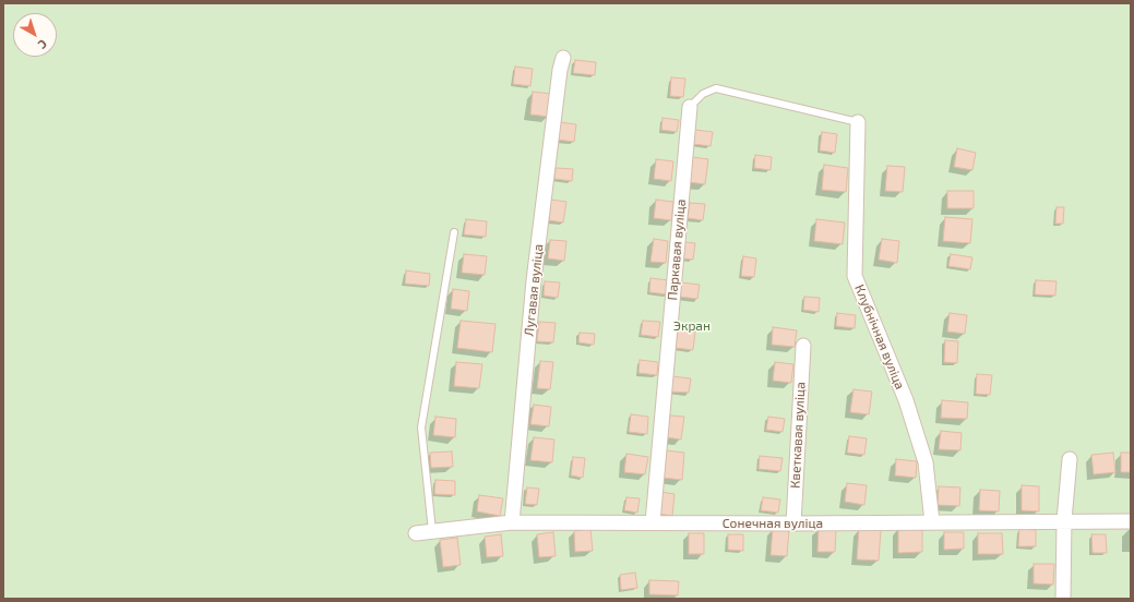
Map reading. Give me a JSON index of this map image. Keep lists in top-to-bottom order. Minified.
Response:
{"streets":{"street":["Паркавая вуліца","Лугавая вуліца","Клубнічная вуліца","Кветкавая вуліца","Сонечная вуліца"]},"crossings":[["Паркавая вуліца","Сонечная вуліца"],["Лугавая вуліца","Сонечная вуліца"],["Клубнічная вуліца","Сонечная вуліца"],["Кветкавая вуліца","Сонечная вуліца"]],"parks":["Экран"],"north":"bottom right"}
